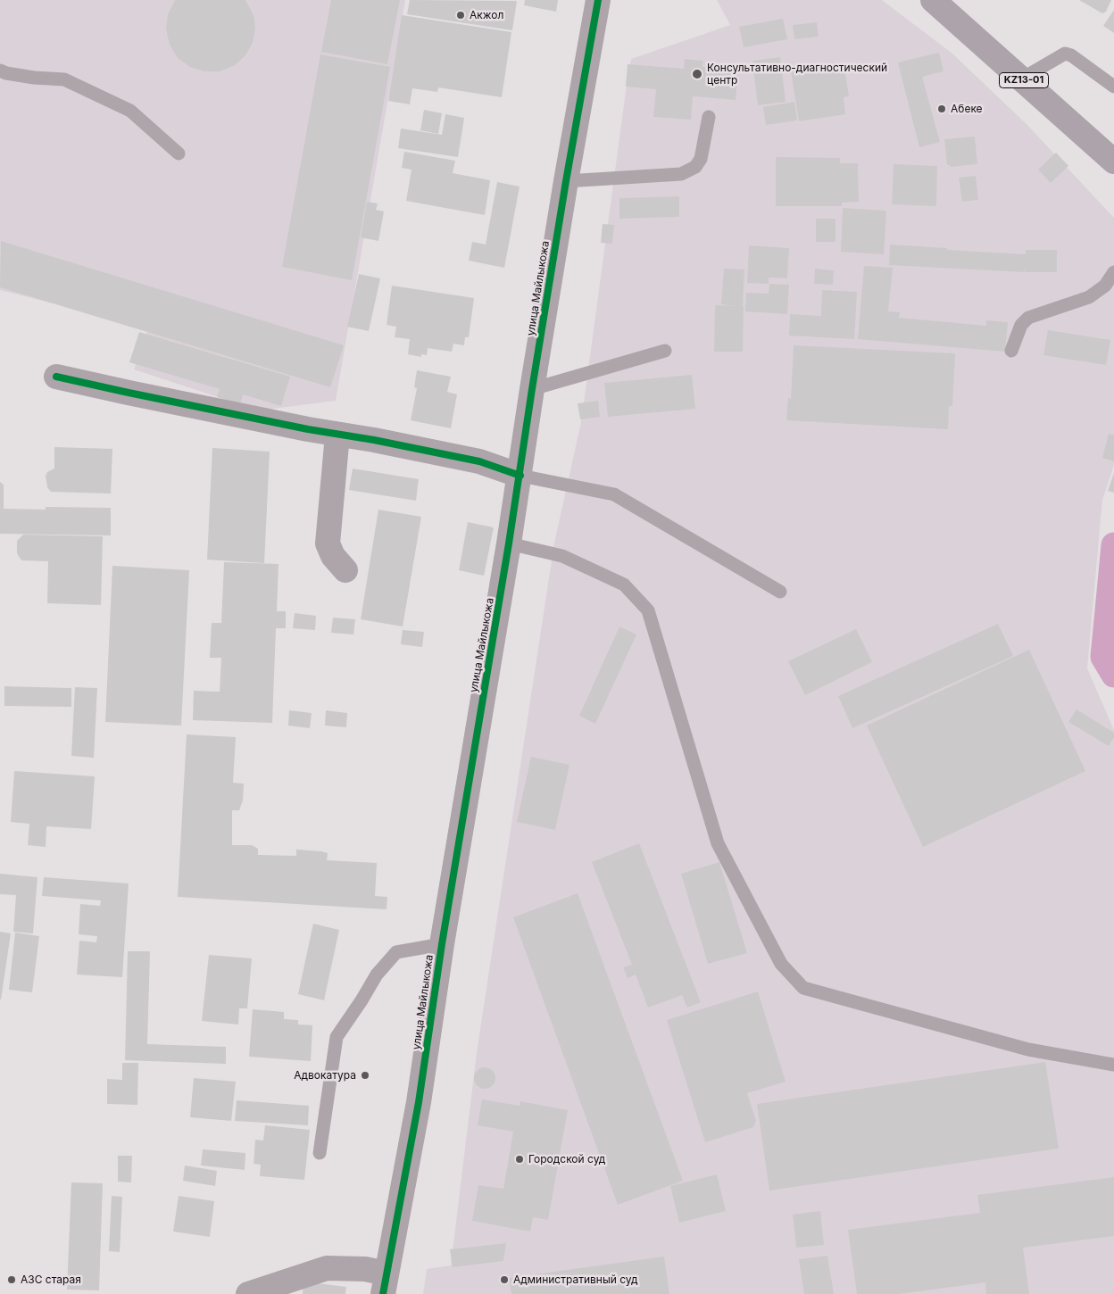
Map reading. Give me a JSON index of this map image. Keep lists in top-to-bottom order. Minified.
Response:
{"streets":{"highway":["KZ13-01"],"street":["улица Майлыкожа"]},"places":["Акжол","Консультативно-диагностический центр","Абеке","Адвокатура","Городской суд","АЗС старая","Административный суд"]}
